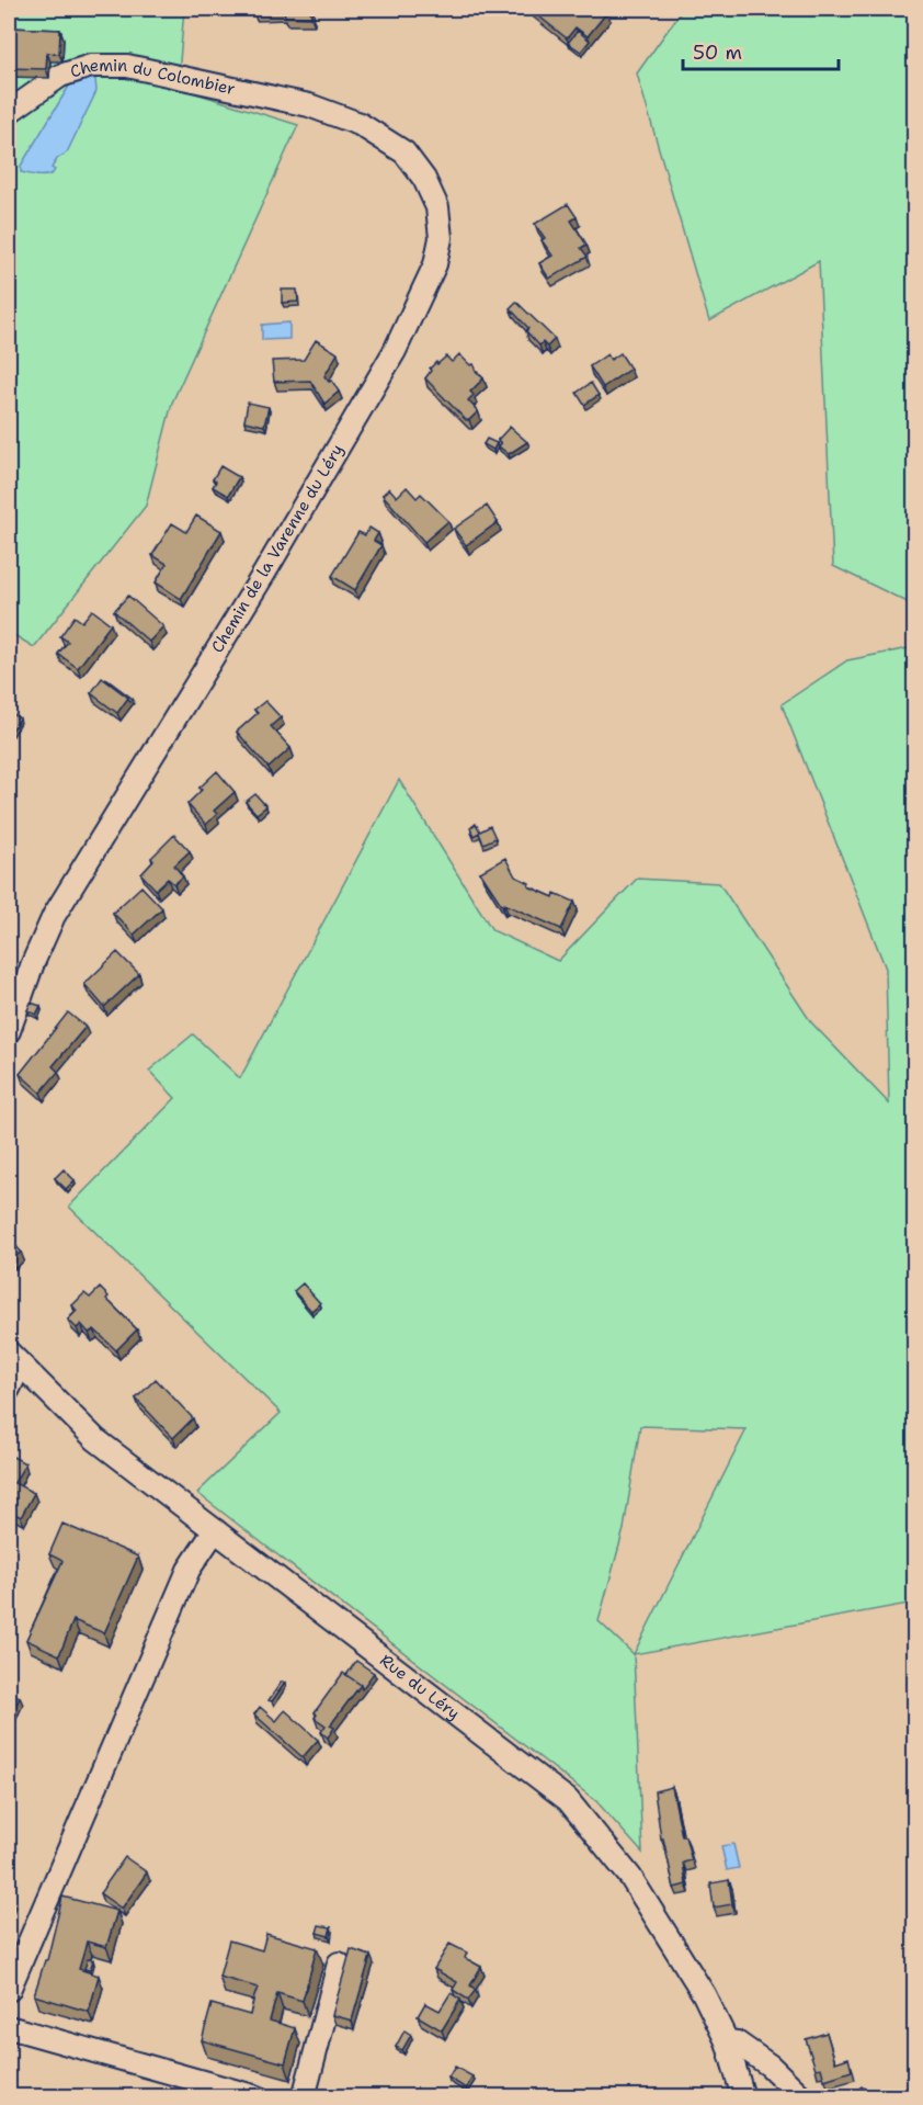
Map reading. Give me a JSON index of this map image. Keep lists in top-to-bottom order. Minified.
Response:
{"streets":{"street":["Chemin du Colombier","Chemin de la Varenne du Léry","Rue du Léry"]},"crossings":[["Chemin du Colombier","Chemin de la Varenne du Léry"]],"scale_bar":"50 m"}
